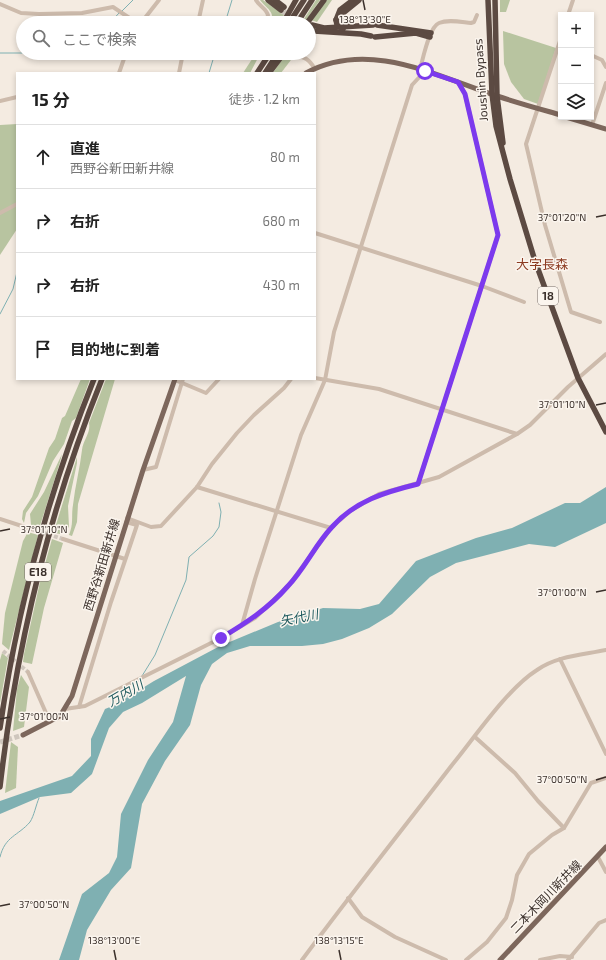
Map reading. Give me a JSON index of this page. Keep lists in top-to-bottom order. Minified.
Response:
{"streets":{"highway":["Joushin Bypass","18","E18"],"main road":["西野谷新田新井線","二本木岡川新井線"]},"districts":["大字長森"],"water":["矢代川","万内川"],"page":{"map_buttons":["+","−"],"search":"ここで検索","heading":["15 分","徒歩 · 1.2 km"],"list":[["直進","西野谷新田新井線","80 m"],["右折","680 m"],["右折","430 m"],"目的地に到着"]},"coordinates":["138°13'30\"E","37°01'20\"N","37°01'10\"N","37°01'00\"N","37°00'50\"N","138°13'00\"E","138°13'15\"E"]}
